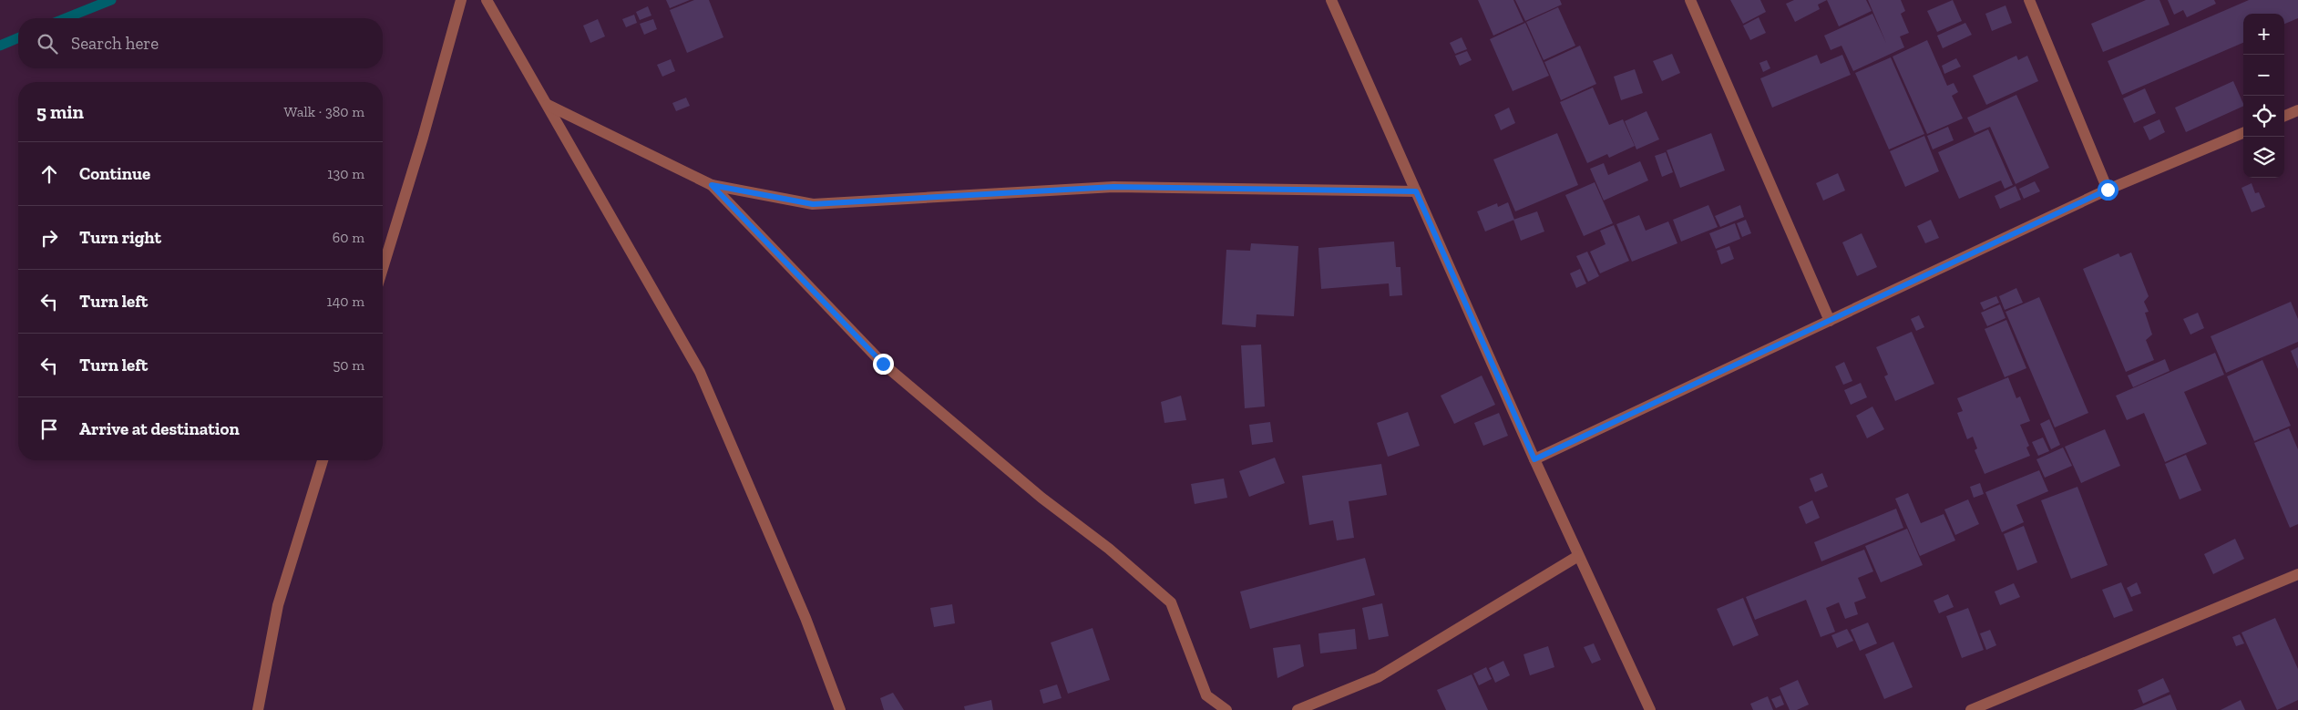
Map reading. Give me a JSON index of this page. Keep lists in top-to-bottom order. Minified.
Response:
{"page":{"map_buttons":["+","−"],"search":"Search here","heading":["5 min","Walk · 380 m"],"list":[["Continue","130 m"],["Turn right","60 m"],["Turn left","140 m"],["Turn left","50 m"],"Arrive at destination"]}}
